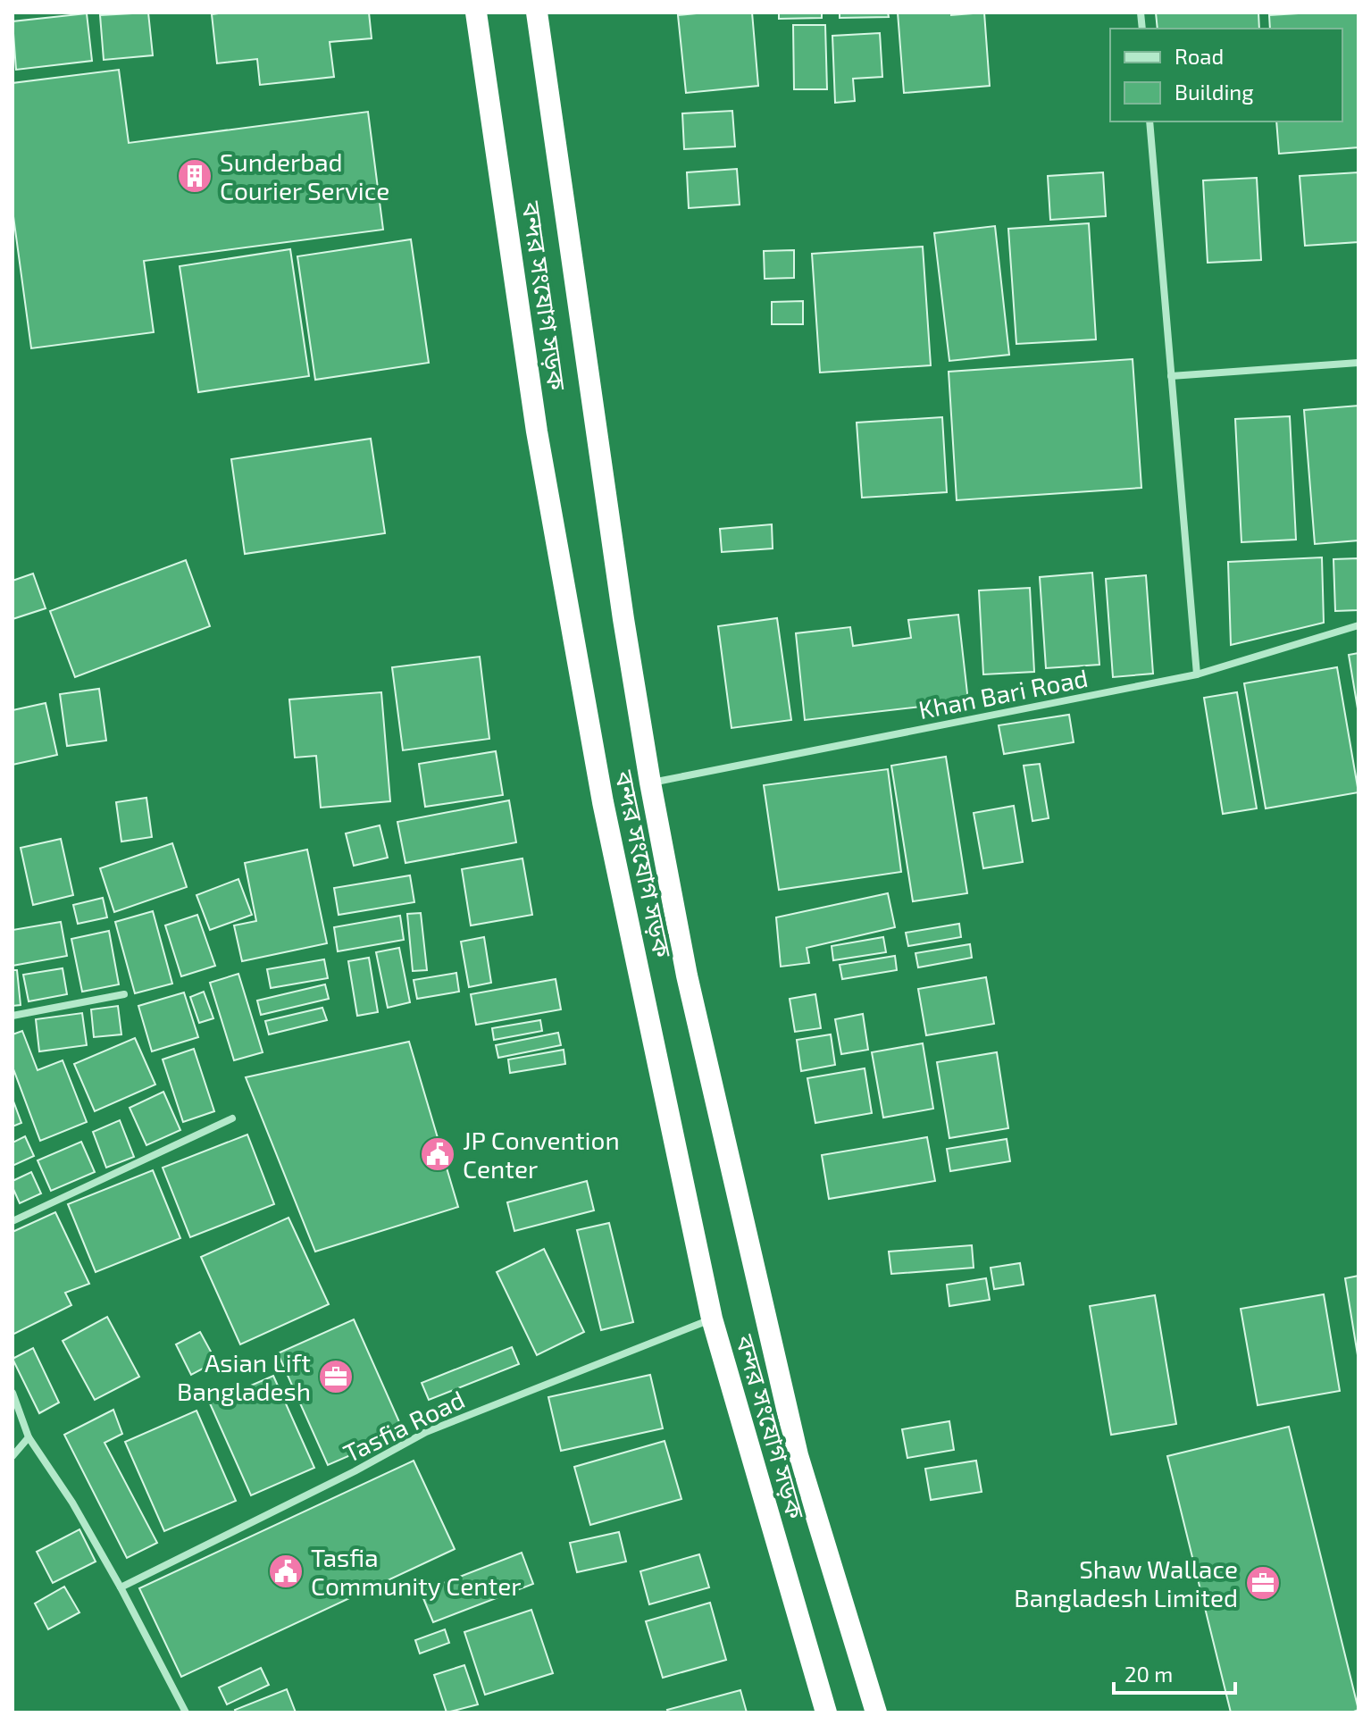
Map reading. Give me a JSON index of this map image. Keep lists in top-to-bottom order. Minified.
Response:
{"streets":{"highway":["বন্দর সংযোগ সড়ক"],"street":["Khan Bari Road","Tasfia Road"]},"crossings":[["বন্দর সংযোগ সড়ক","Khan Bari Road"],["বন্দর সংযোগ সড়ক","Tasfia Road"]],"places":{"building":["Sunderbad Courier Service"],"public building":["JP Convention Center","Tasfia Community Center"],"office":["Asian Lift Bangladesh","Shaw Wallace Bangladesh Limited"]},"legend":["Road","Building"],"scale_bar":"20 m"}
